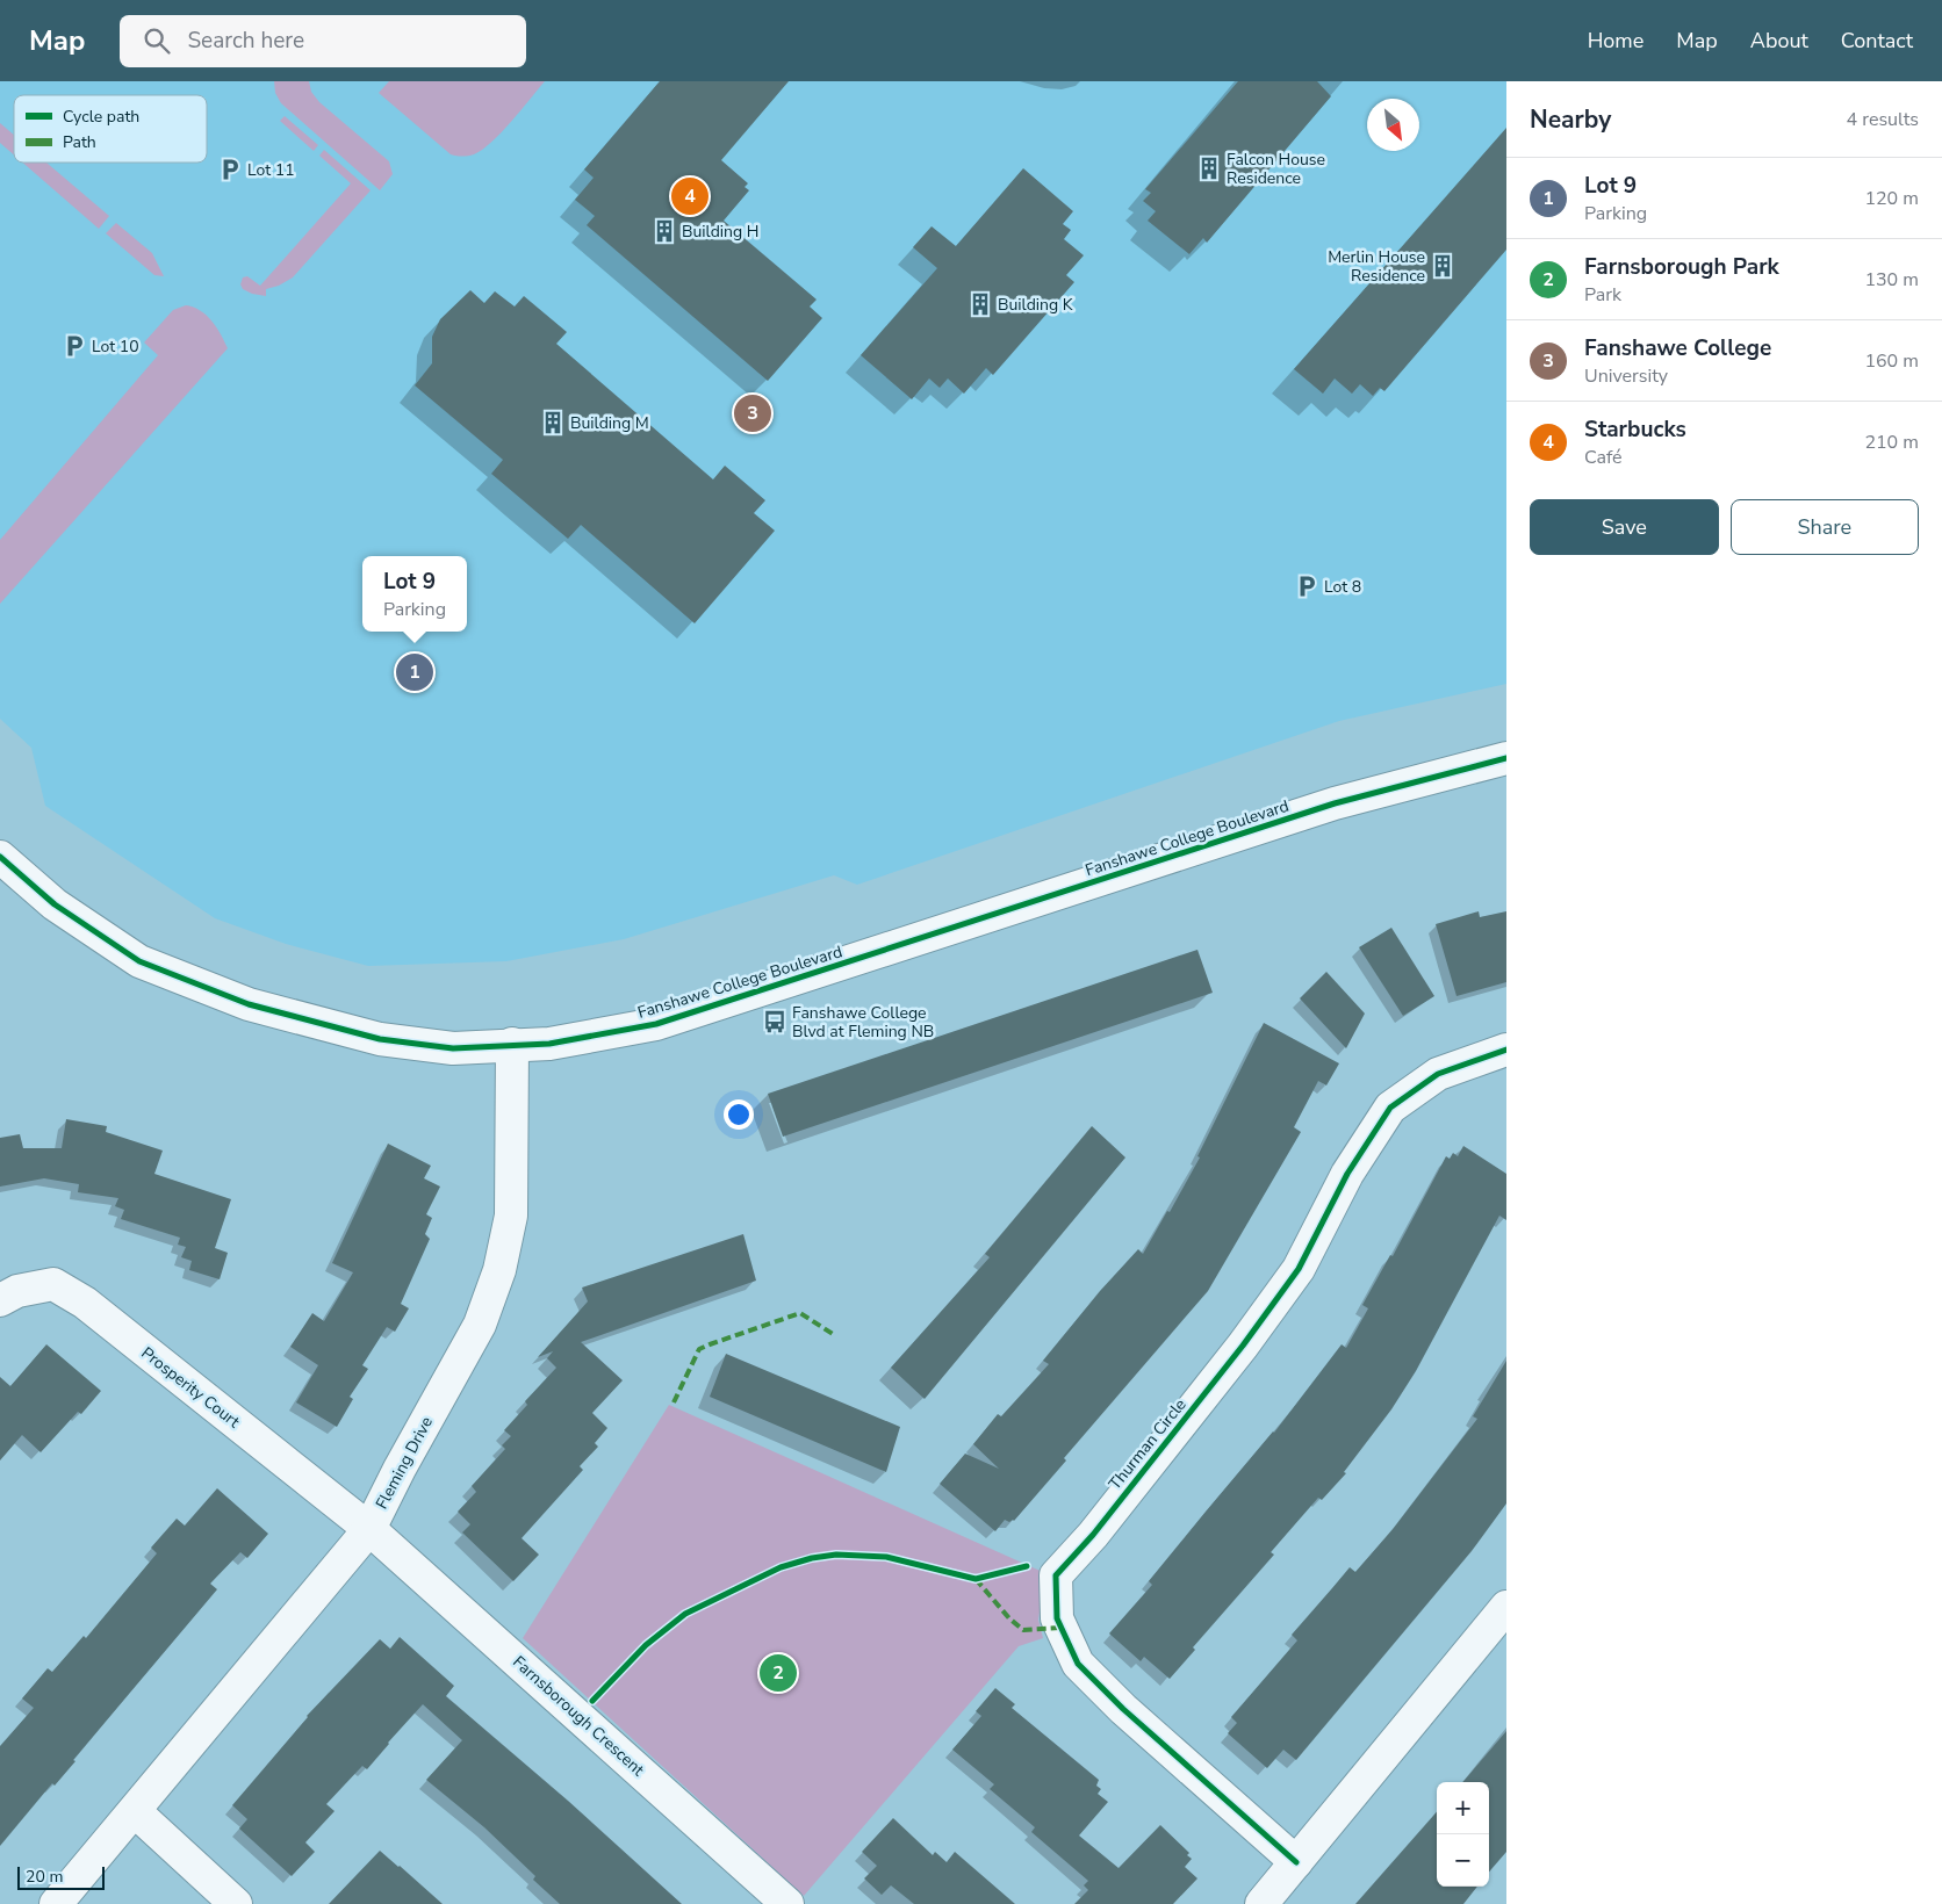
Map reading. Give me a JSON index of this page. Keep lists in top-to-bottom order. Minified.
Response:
{"streets":{"street":["Fanshawe College Boulevard","Prosperity Court","Thurman Circle","Fleming Drive","Farnsborough Crescent"]},"crossings":[["Fanshawe College Boulevard","Fleming Drive"],["Prosperity Court","Fleming Drive"],["Prosperity Court","Farnsborough Crescent"],["Fleming Drive","Farnsborough Crescent"]],"places":{"building":["Falcon House Residence","Building H","Merlin House Residence","Building K","Building M"],"parking":["Lot 11","Lot 10","Lot 8"],"bus stop":["Fanshawe College Blvd at Fleming NB"]},"legend":["Cycle path","Path"],"scale_bar":"20 m","north":"bottom right","page":{"header":"Map","search":"Search here","nav":["Home","Map","About","Contact"],"heading":["Nearby","4 results"],"list":[{"mark":"1","name":"Lot 9","note":"Parking","value":"120 m"},{"mark":"2","name":"Farnsborough Park","note":"Park","value":"130 m"},{"mark":"3","name":"Fanshawe College","note":"University","value":"160 m"},{"mark":"4","name":"Starbucks","note":"Café","value":"210 m"}],"pins":["4","3","1","2"],"buttons":["Save","Share"],"popup":["Lot 9","Parking"],"map_buttons":["+","−"],"scale":"20 m"}}
